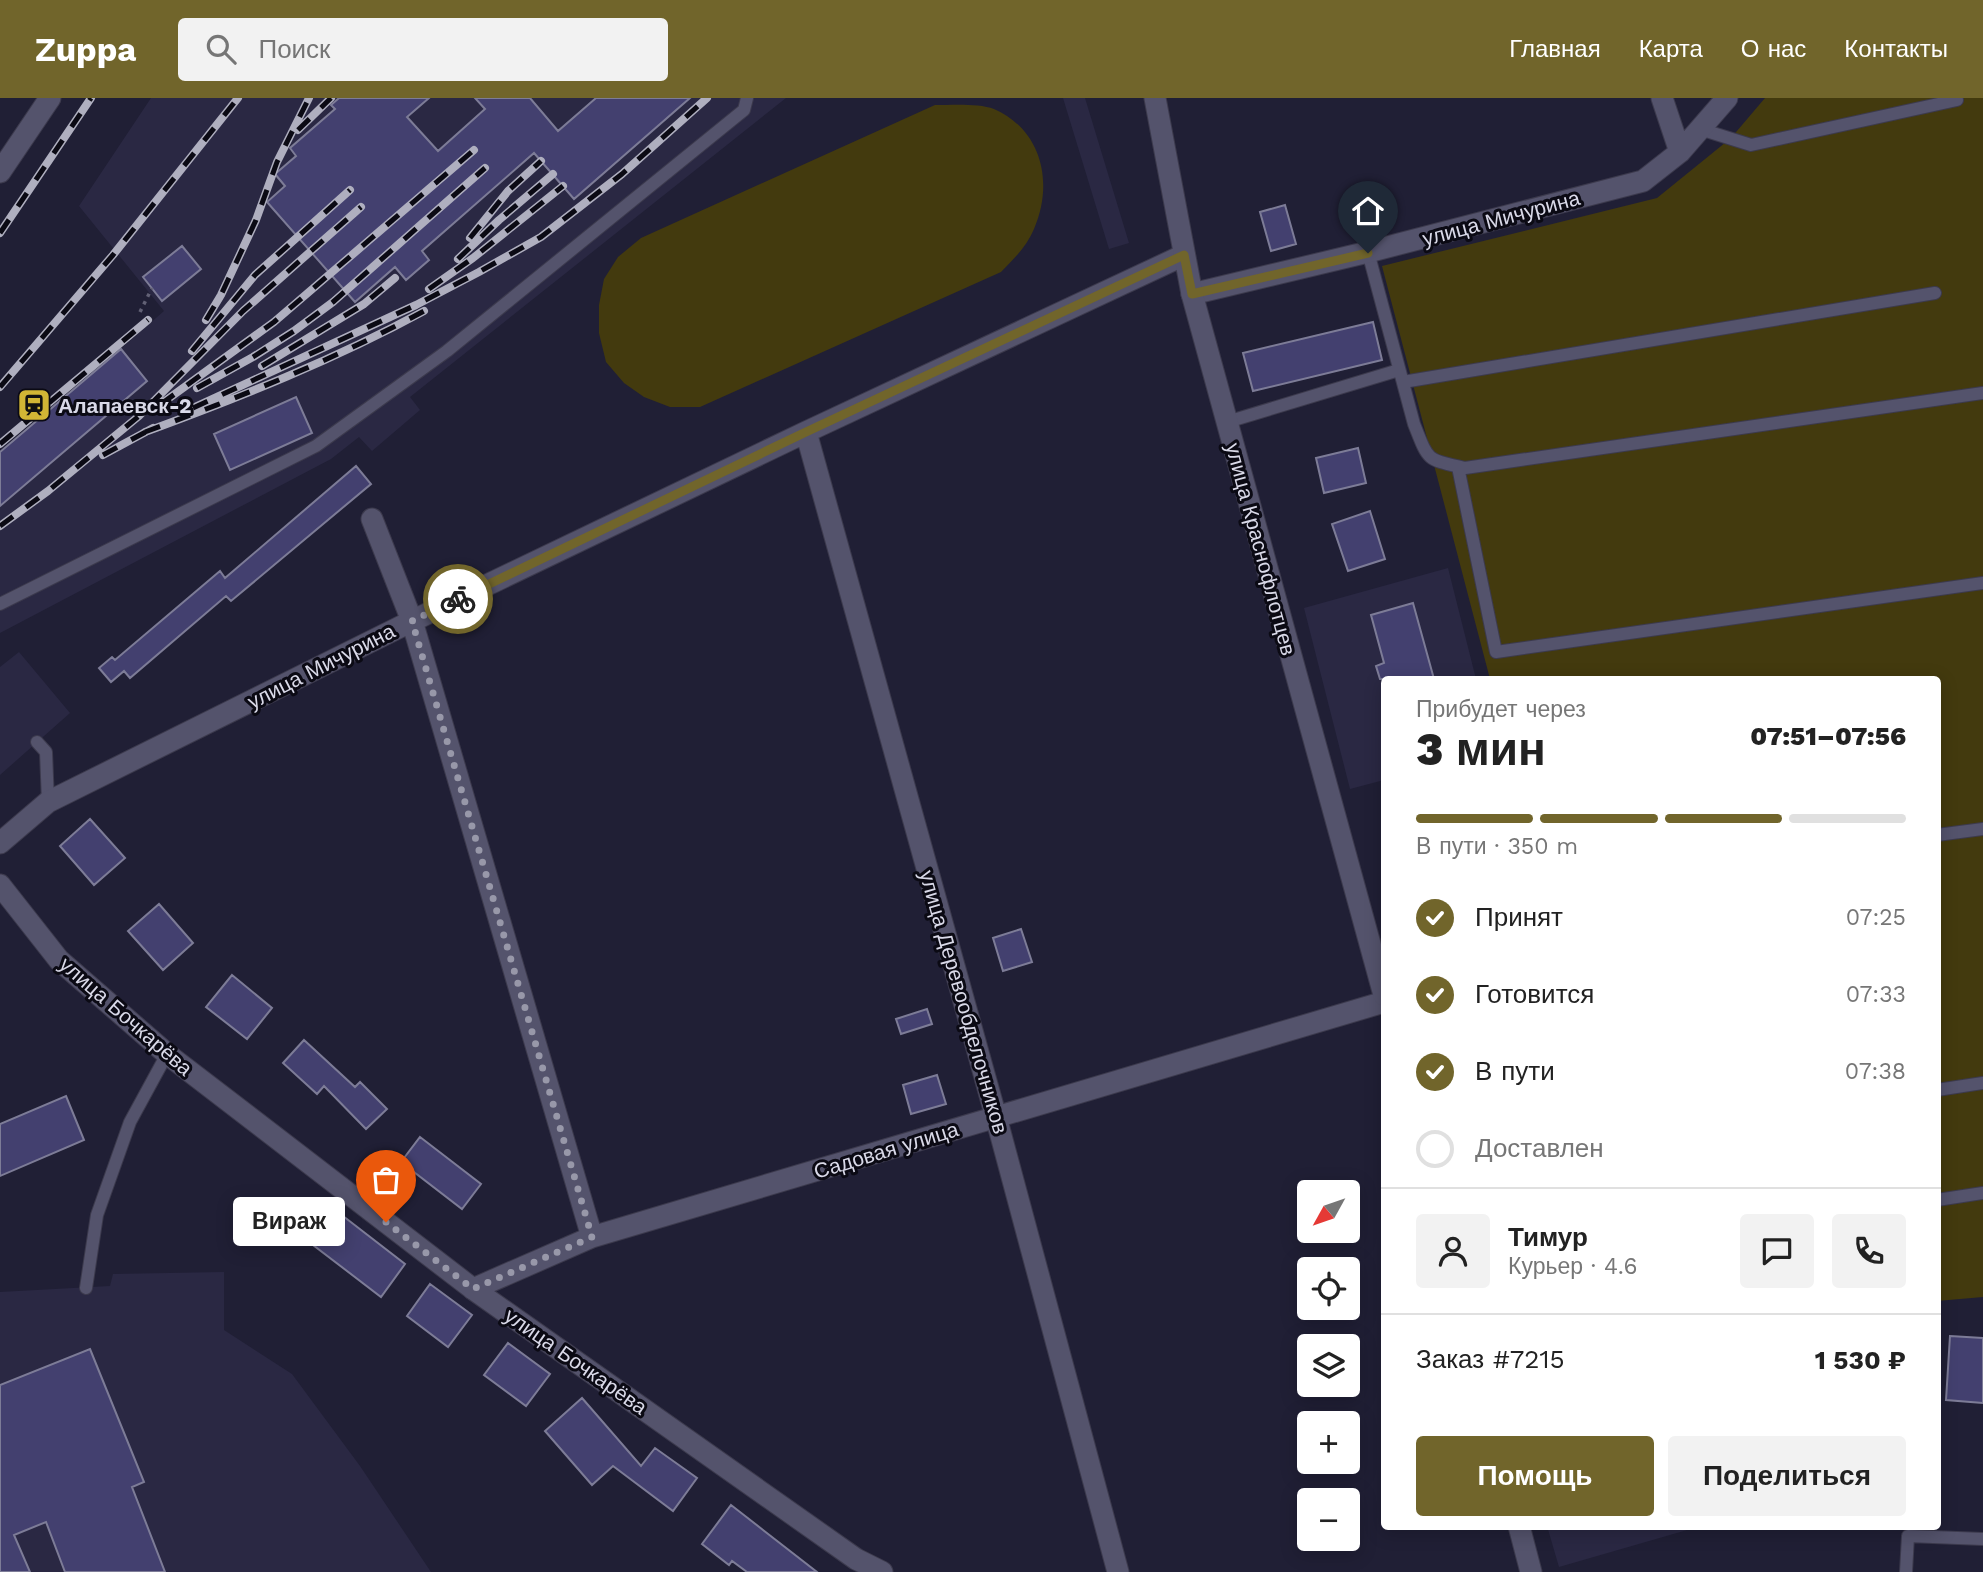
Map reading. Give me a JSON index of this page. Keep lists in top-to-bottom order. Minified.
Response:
{"streets":{"street":["улица Мичурина","улица Краснофлотцев","улица Деревообделочников","улица Бочкарёва","Садовая улица"]},"crossings":[["улица Мичурина","улица Краснофлотцев"],["улица Мичурина","улица Деревообделочников"],["улица Деревообделочников","Садовая улица"],["улица Бочкарёва","Садовая улица"]],"places":{"station":["Алапаевск-2"],"other":["Вираж"]},"north":"bottom left","page":{"header":"Zuppa","search":"Поиск","nav":["Главная","Карта","О нас","Контакты"],"heading":["3 мин","Прибудет через","07:51–07:56"],"panel":["Тимур","Курьер · 4.6","Заказ #7215","1 530 ₽"],"bar":"В пути · 350 m","list":[["Принят","07:25"],["Готовится","07:33"],["В пути","07:38"],"Доставлен"],"map_buttons":["+","−"],"bubble":"Вираж","buttons":["Помощь","Поделиться"]}}
